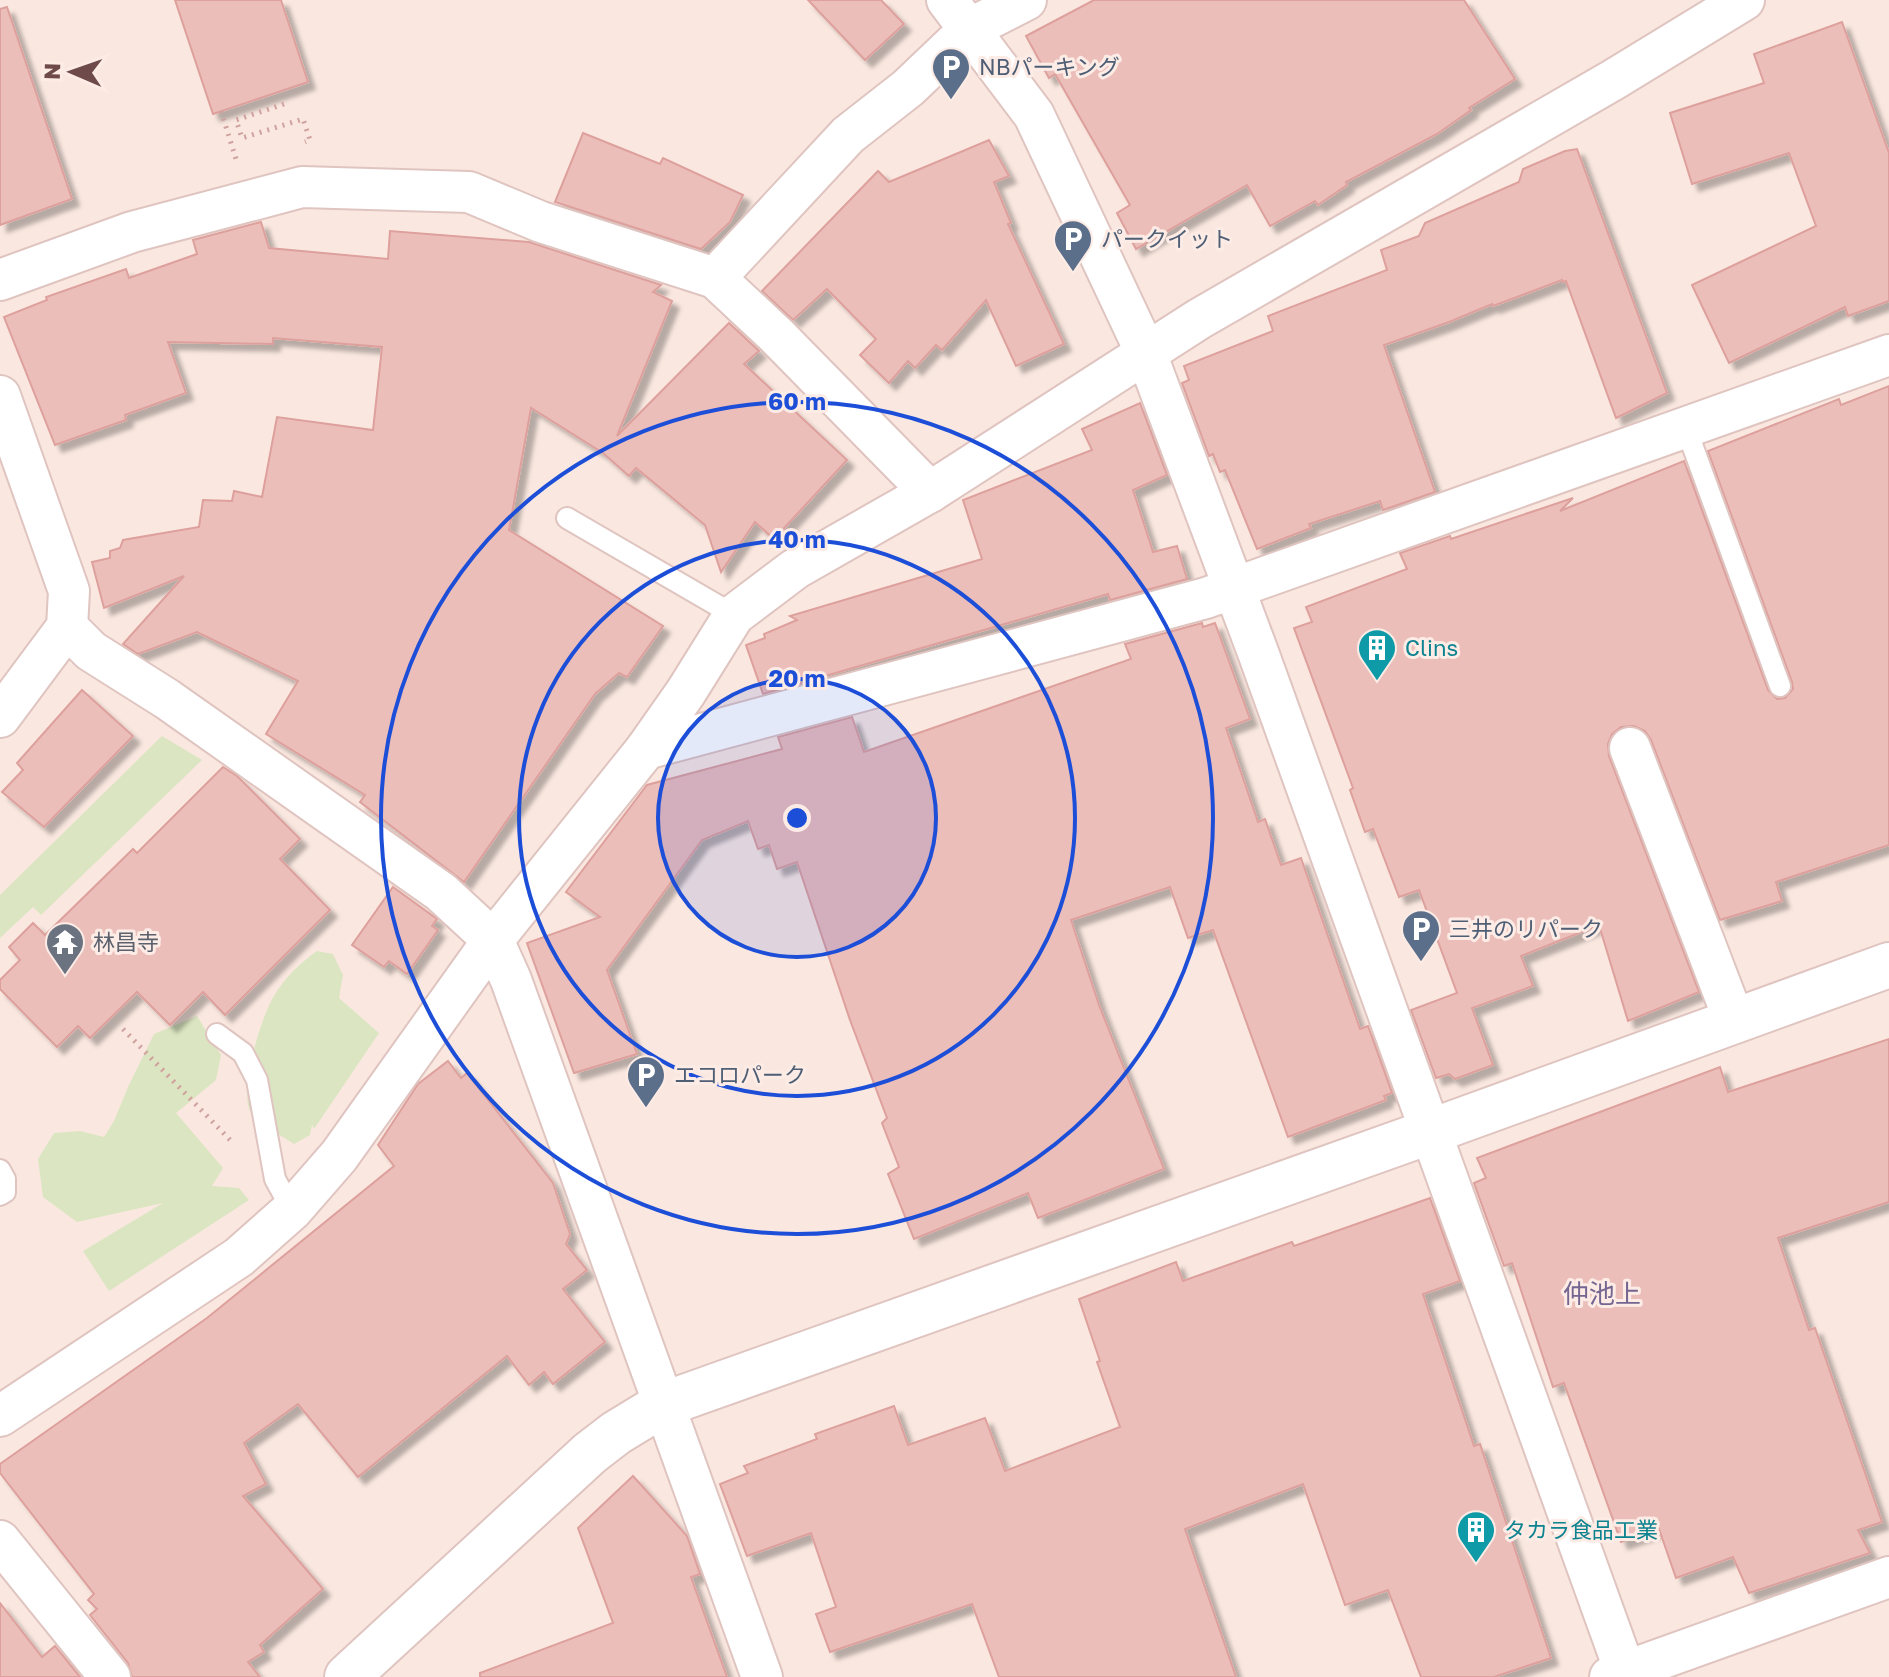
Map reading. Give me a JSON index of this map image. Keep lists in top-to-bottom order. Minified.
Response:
{"districts":["仲池上"],"places":{"parking":["NBパーキング","パークイット","三井のリパーク","エコロパーク"],"building":["Clins","タカラ食品工業"],"temple":["林昌寺"]},"north":"left","rings":["60 m","40 m","20 m"]}
